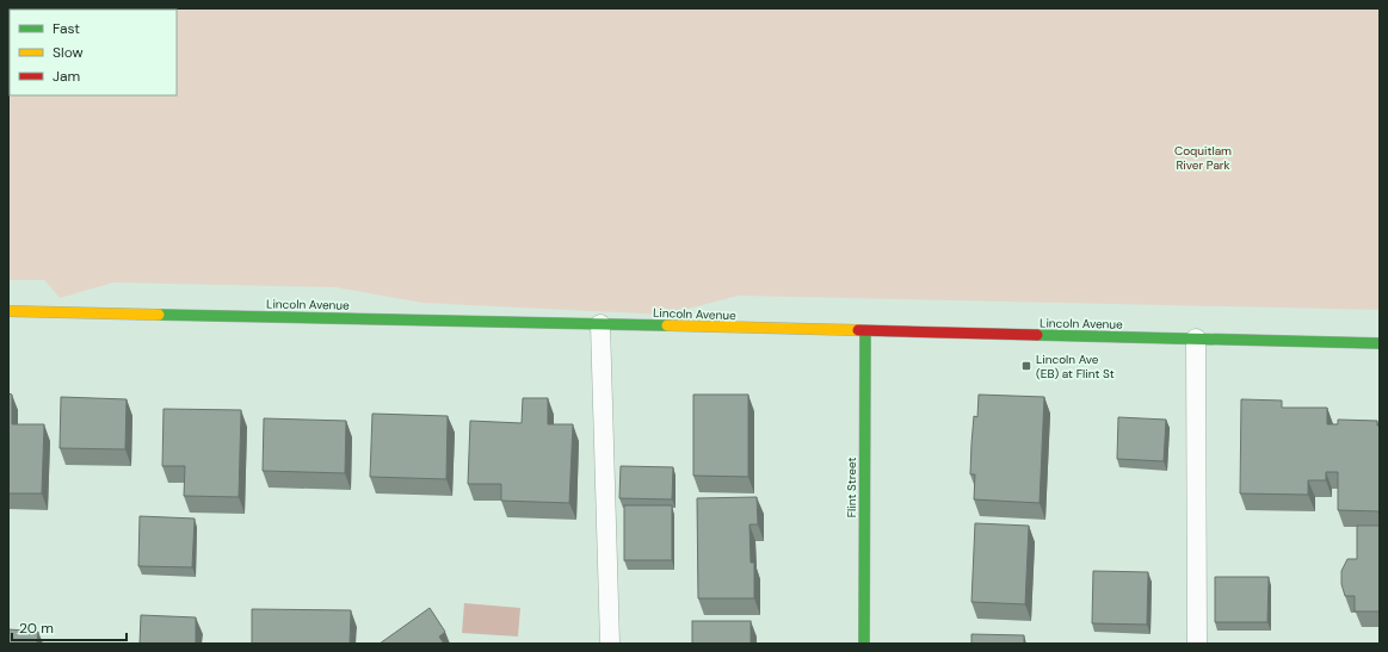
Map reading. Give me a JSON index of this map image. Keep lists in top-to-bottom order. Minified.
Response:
{"streets":{"main road":["Lincoln Avenue","Flint Street"]},"crossings":[["Lincoln Avenue","Flint Street"]],"parks":["Coquitlam River Park"],"places":{"transit":["Lincoln Ave (EB) at Flint St"]},"legend":["Fast","Slow","Jam"],"scale_bar":"20 m"}
